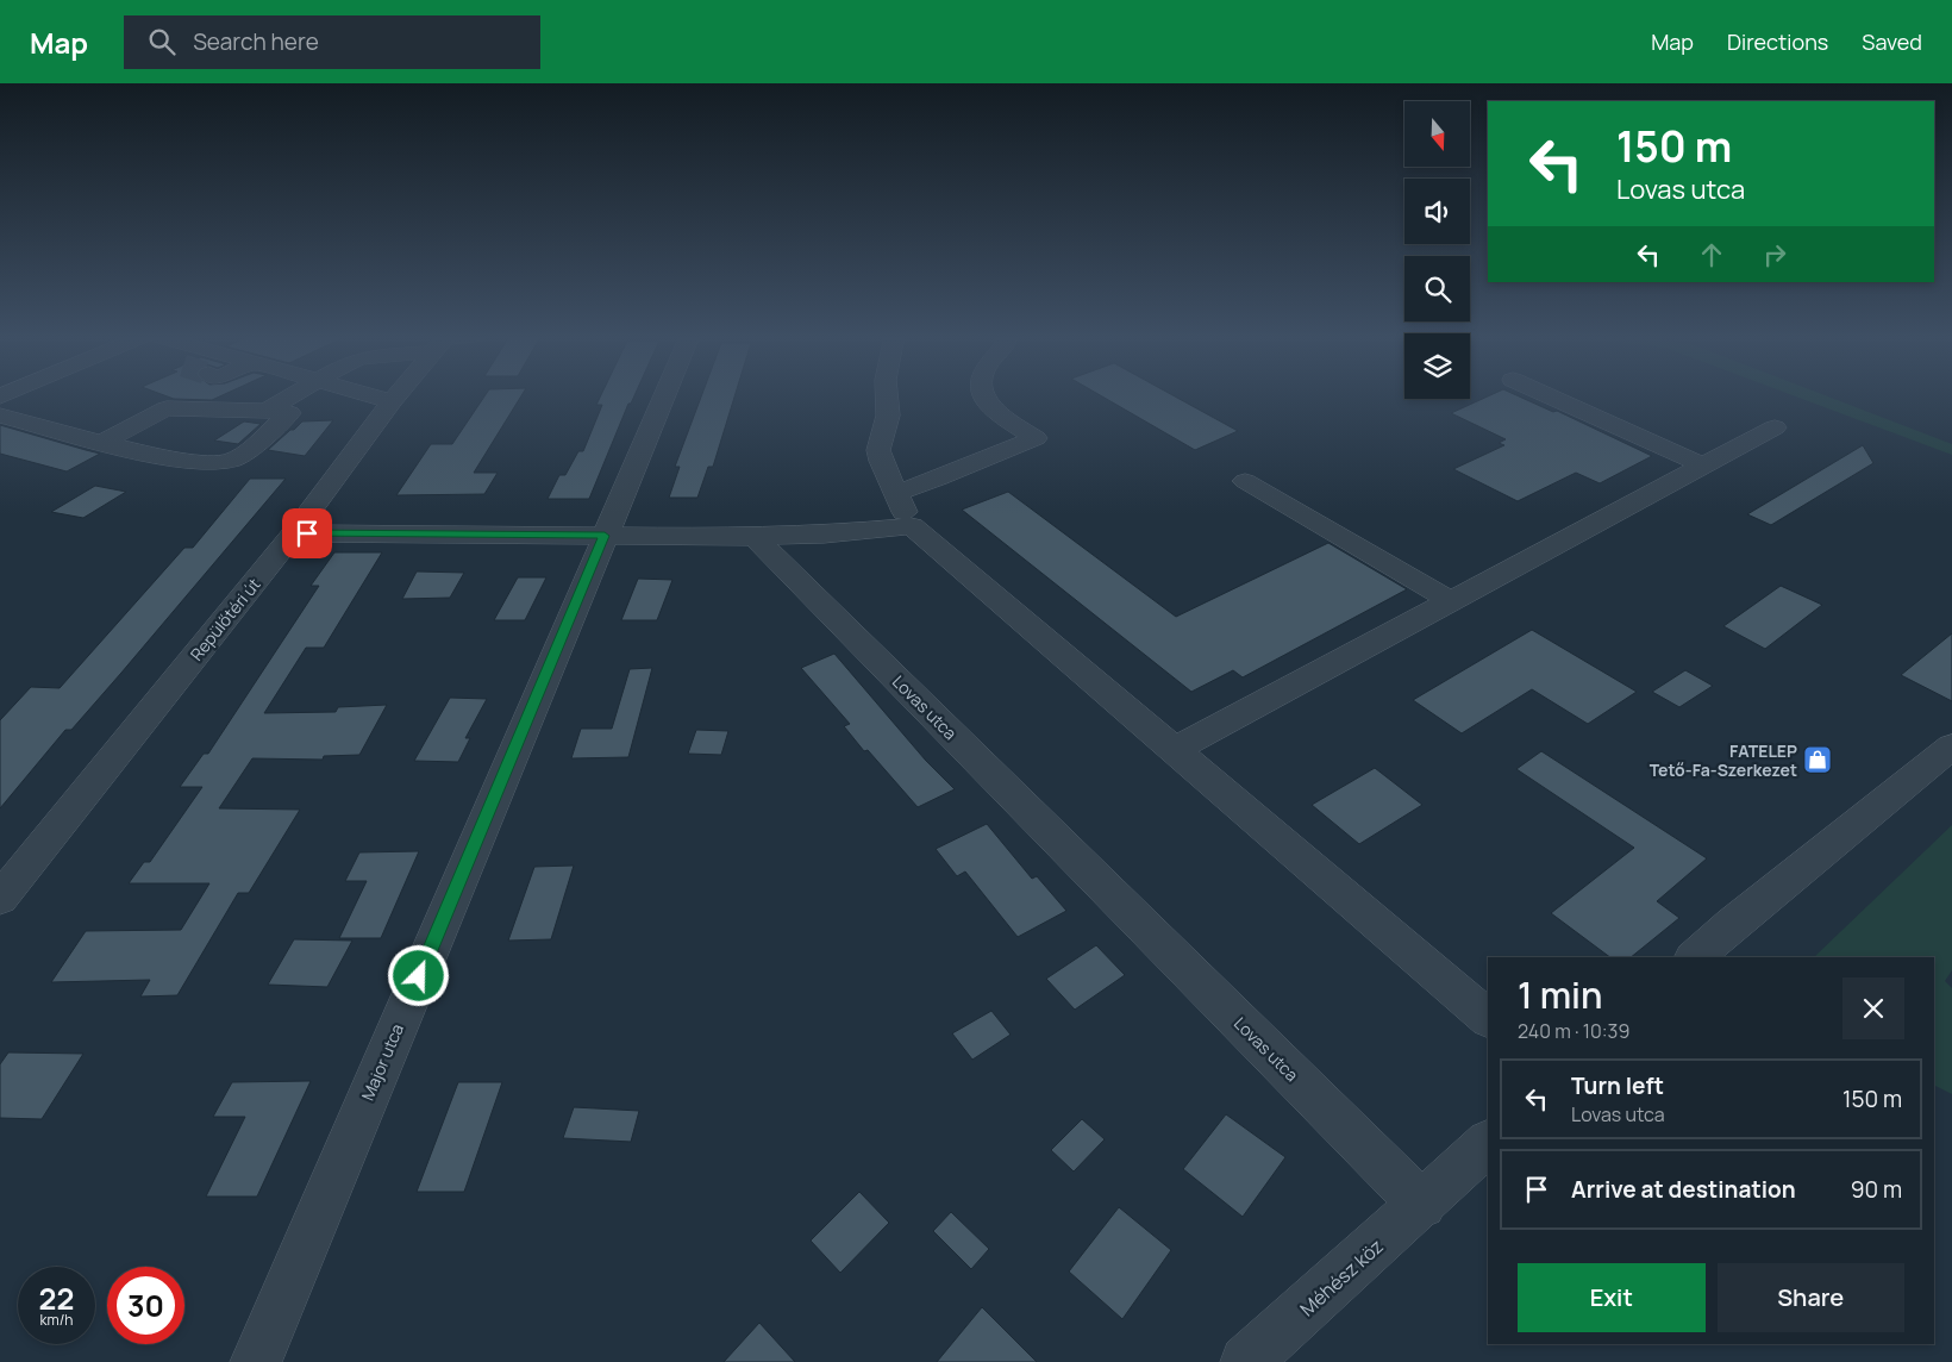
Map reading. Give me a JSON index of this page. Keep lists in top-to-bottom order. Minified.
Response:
{"streets":{"street":["Repülőtéri út","Lovas utca","Major utca","Méhész köz"]},"crossings":[["Lovas utca","Méhész köz"]],"places":{"shop":["FATELEP Tető-Fa-Szerkezet"]},"north":"bottom","page":{"header":"Map","search":"Search here","nav":["Map","Directions","Saved"],"turn":["150 m","Lovas utca"],"heading":["1 min","240 m · 10:39"],"list":[{"name":"Turn left","note":"Lovas utca","value":"150 m"},{"name":"Arrive at destination","value":"90 m"}],"buttons":["Exit","Share"],"speed":"22 km/h","limit":"30"}}
